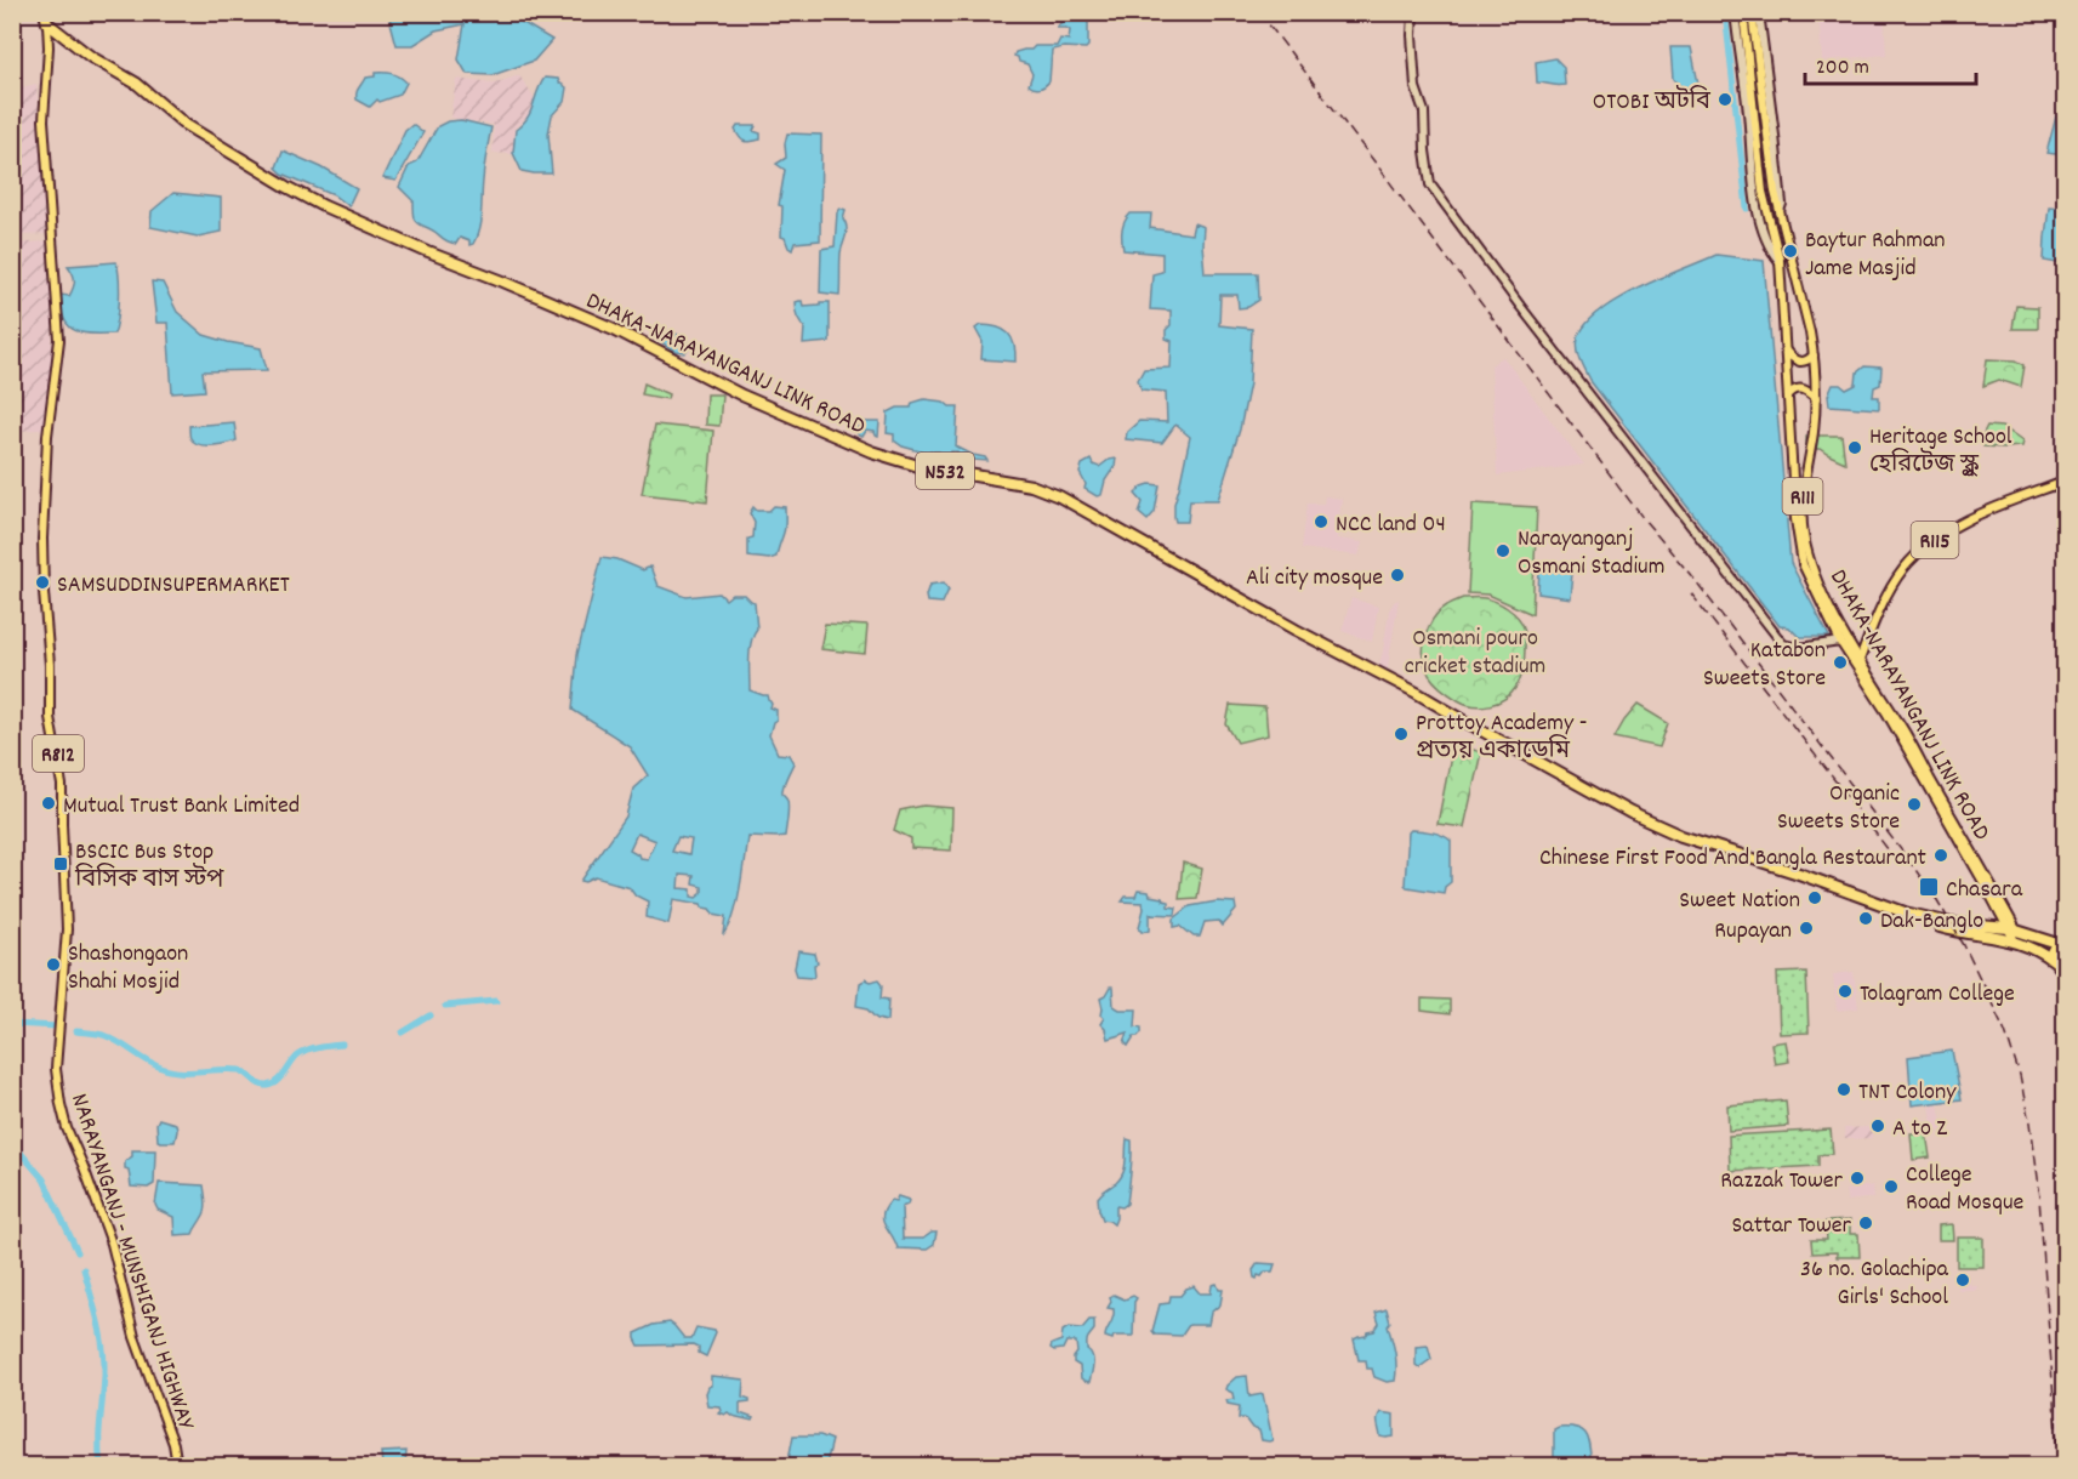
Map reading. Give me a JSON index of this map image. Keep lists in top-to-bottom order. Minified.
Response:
{"streets":{"highway":["DHAKA-NARAYANGANJ LINK ROAD","N532"],"main road":["R111","R115","R812","NARAYANGANJ - MUNSHIGANJ HIGHWAY"]},"crossings":[["DHAKA-NARAYANGANJ LINK ROAD","R115"],["DHAKA-NARAYANGANJ LINK ROAD","NARAYANGANJ - MUNSHIGANJ HIGHWAY"]],"parks":["Osmani pouro cricket stadium"],"places":{"other":["OTOBI অটবি","Baytur Rahman Jame Masjid","Heritage School হেরিটেজ স্কুল","NCC land 04","Narayanganj Osmani Stadium","Ali city mosque","SAMSUDDINSUPERMARKET","Katabon Sweets Store","Prottoy Academy - প্রত্যয় একাডেমি","Mutual Trust Bank Limited","Organic Sweets Store","Chinese First Food And Bangla Restaurant","Sweet Nation","Dak-Banglo","Rupayan","Shashongaon Shahi Mosjid","Tolagram College","TNT Colony","A to Z","Razzak Tower","College Road Mosque","Sattar Tower","36 no. Golachipa Girls' School"],"transit":["BSCIC Bus Stop বিসিক বাস স্টপ","Chasara"]},"scale_bar":"200 m"}
